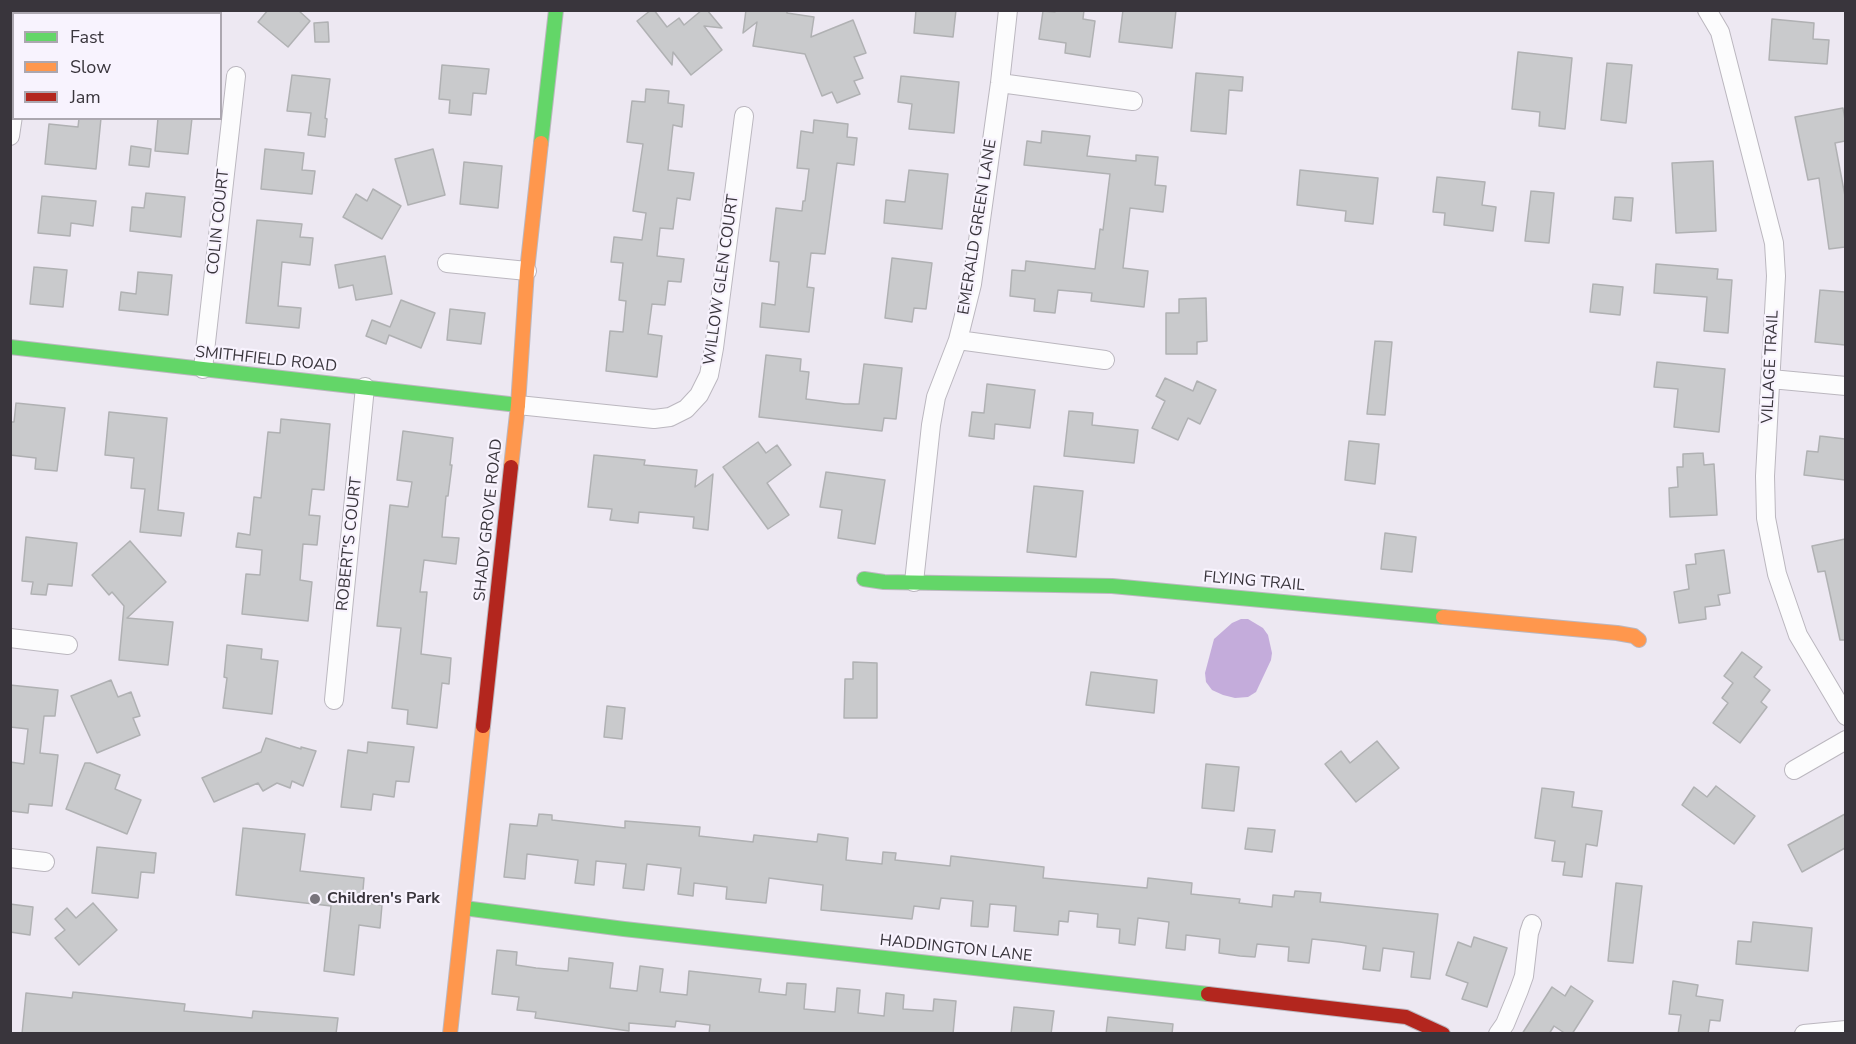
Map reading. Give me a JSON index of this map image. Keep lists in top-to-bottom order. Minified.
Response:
{"streets":{"street":["COLIN COURT","EMERALD GREEN LANE","WILLOW GLEN COURT","SMITHFIELD ROAD","VILLAGE TRAIL","SHADY GROVE ROAD","ROBERT'S COURT","FLYING TRAIL","HADDINGTON LANE"]},"crossings":[["COLIN COURT","SMITHFIELD ROAD"],["EMERALD GREEN LANE","FLYING TRAIL"],["WILLOW GLEN COURT","SMITHFIELD ROAD"],["WILLOW GLEN COURT","SHADY GROVE ROAD"],["SMITHFIELD ROAD","SHADY GROVE ROAD"],["SMITHFIELD ROAD","ROBERT'S COURT"],["SHADY GROVE ROAD","HADDINGTON LANE"]],"places":["Children's Park"],"legend":["Fast","Slow","Jam"]}
